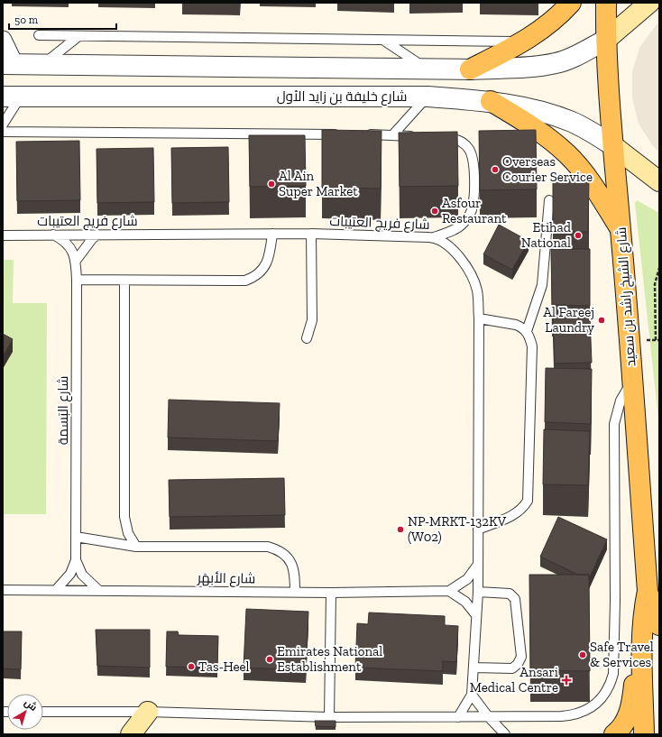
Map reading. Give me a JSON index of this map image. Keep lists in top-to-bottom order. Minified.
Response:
{"streets":{"main road":["شارع خليفة بن زايد الأول","شارع الشيخ راشد بن سعيد"],"lane":["شارع فريج العتيبات","شارع البَسمة","شارع الأبهَر"]},"crossings":[["شارع خليفة بن زايد الأول","شارع الشيخ راشد بن سعيد"],["شارع فريج العتيبات","شارع البَسمة"],["شارع البَسمة","شارع الأبهَر"]],"places":{"other":["Overseas Courier Service","Al Ain Super Market","Asfour Restaurant","Etihad National","Al Fareej Laundry","NP-MRKT-132KV (W02)","Safe Travel & Services","Emirates National Establishment","Tas-Heel"],"health":["Ansari Medical Centre"]},"scale_bar":"50 m","north":"top right"}
